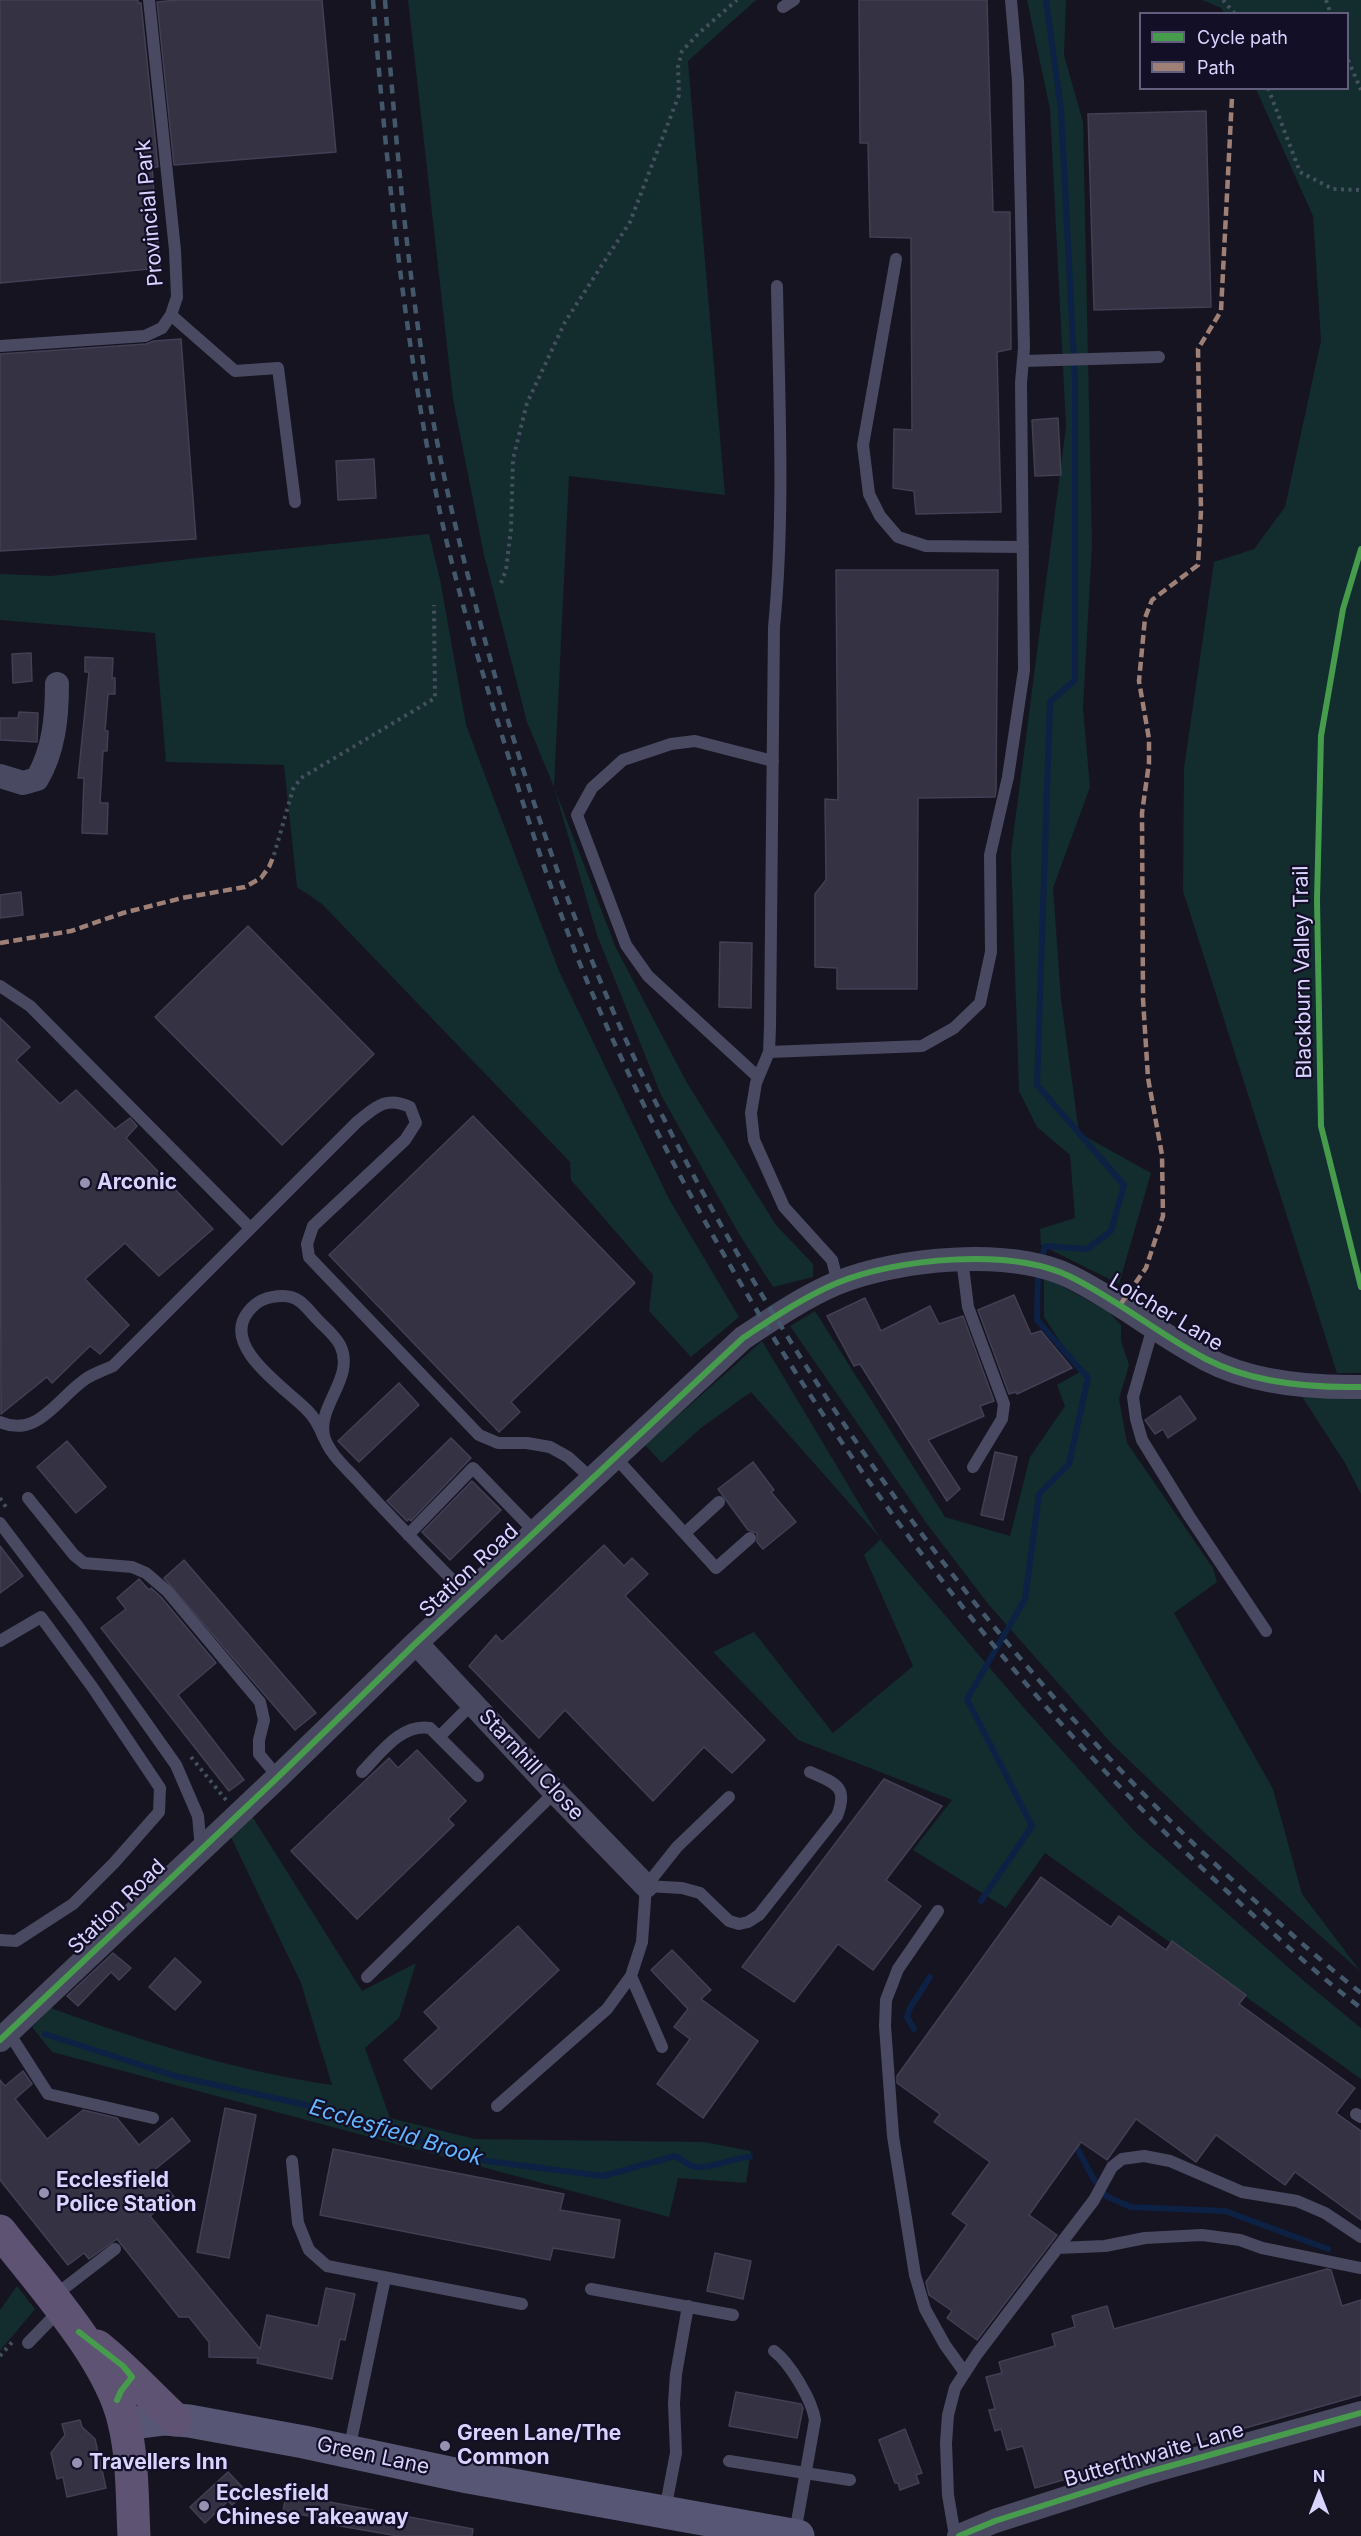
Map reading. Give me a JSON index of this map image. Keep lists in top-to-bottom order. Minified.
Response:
{"streets":{"main road":["Green Lane"],"street":["Loicher Lane","Station Road","Starnhill Close","Butterthwaite Lane"],"lane":["Provincial Park"],"cycle path":["Blackburn Valley Trail"]},"crossings":[["Loicher Lane","Station Road"],["Station Road","Starnhill Close"]],"water":["Ecclesfield Brook"],"places":["Arconic","Ecclesfield Police Station","Green Lane/The Common","Travellers Inn","Ecclesfield Chinese Takeaway"],"legend":["Cycle path","Path"],"north":"top"}
